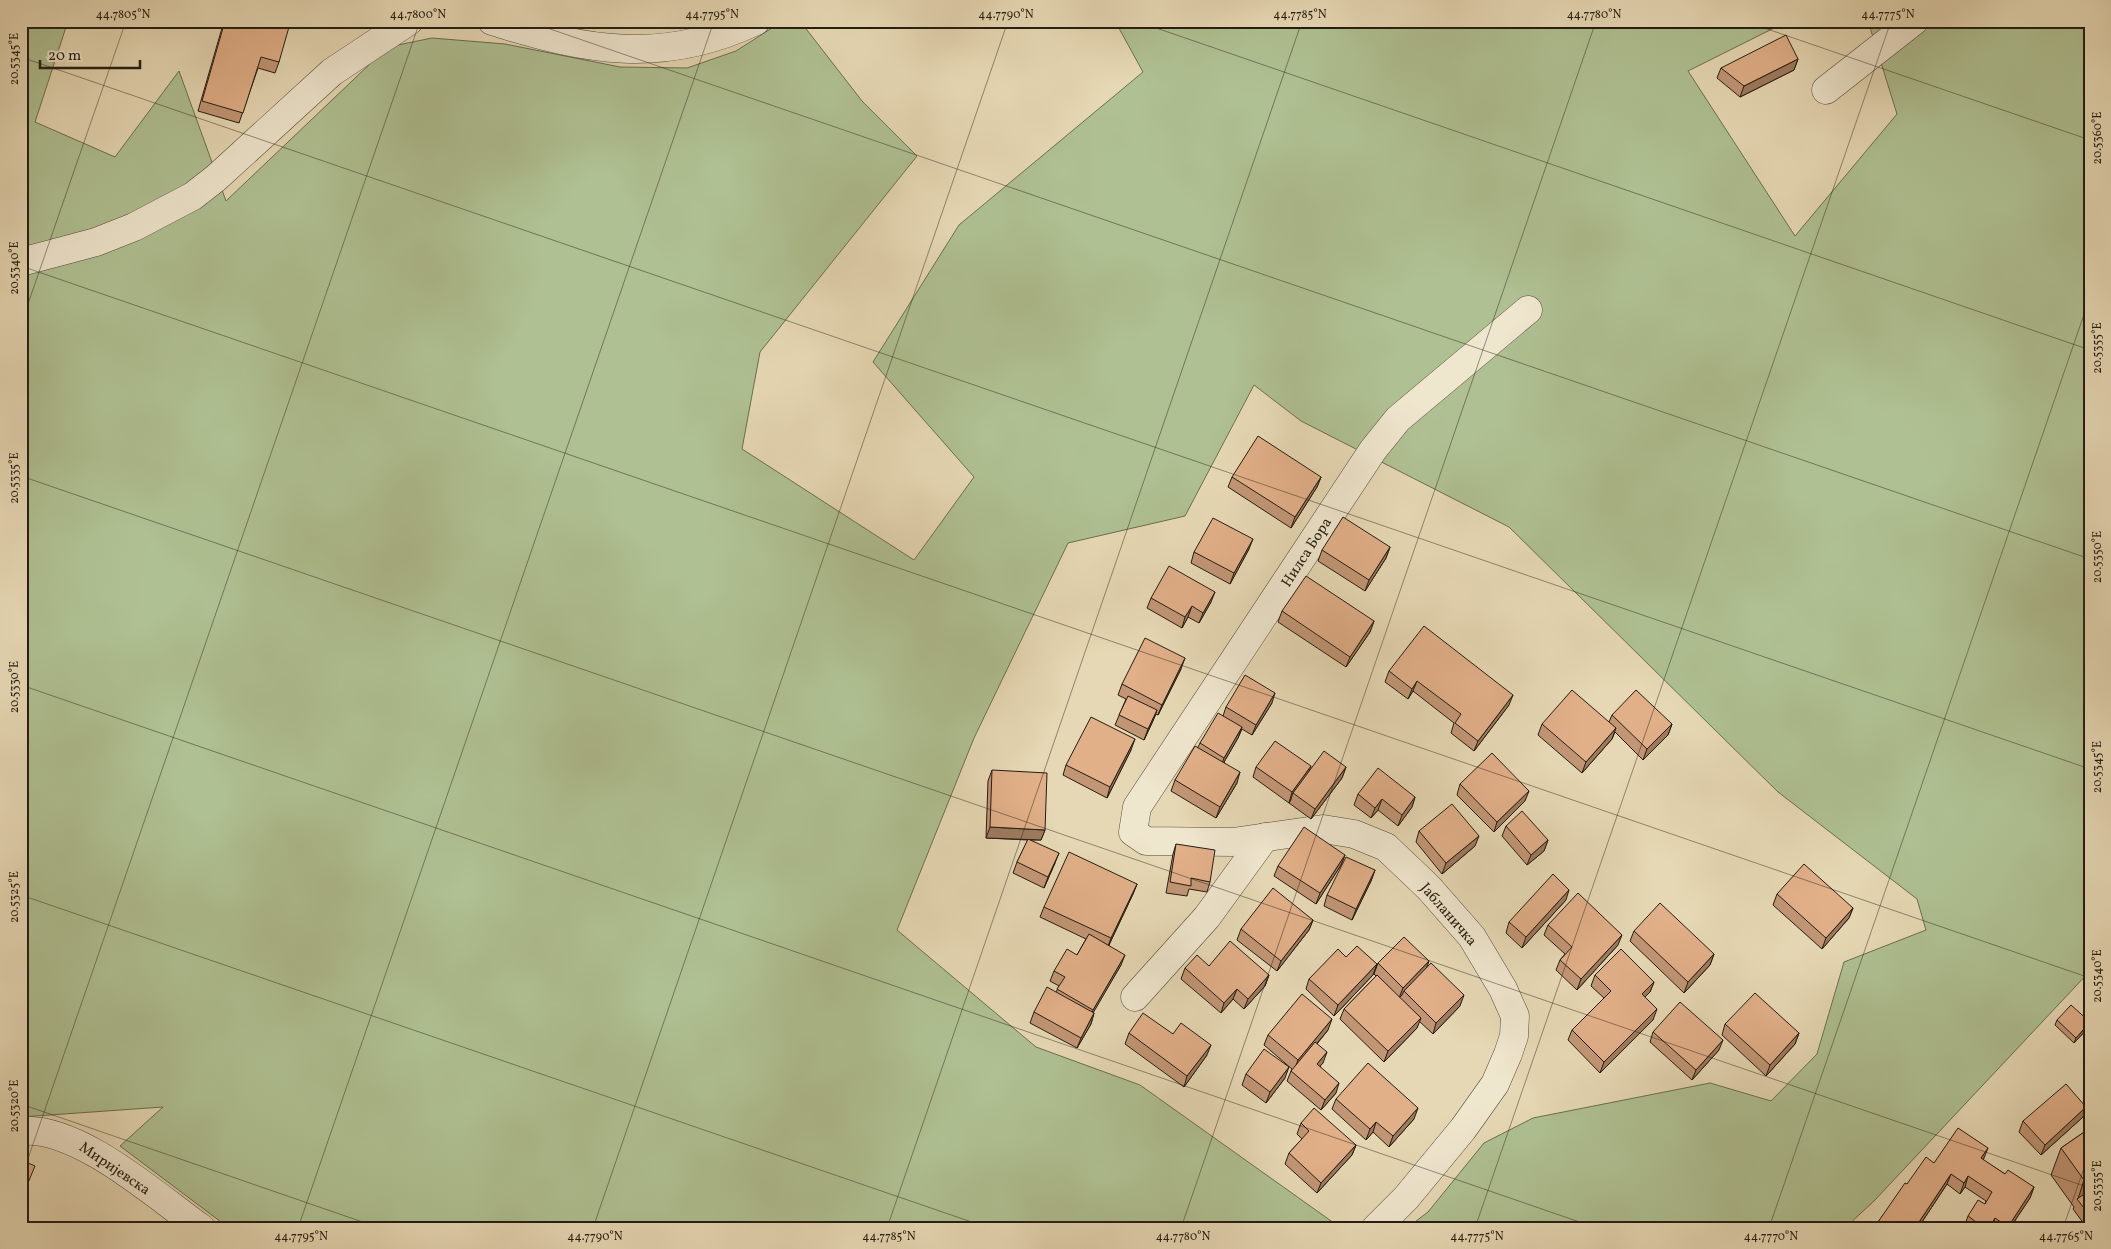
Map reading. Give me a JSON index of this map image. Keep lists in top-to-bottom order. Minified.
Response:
{"streets":{"street":["Нилса Бора","Јабланичка","Миријевска"]},"crossings":[["Нилса Бора","Јабланичка"]],"scale_bar":"20 m","coordinates":["44.7805°N","44.7800°N","44.7795°N","44.7790°N","44.7785°N","44.7780°N","44.7775°N","20.5345°E","20.5360°E","20.5340°E","20.5355°E","20.5335°E","20.5350°E","20.5330°E","20.5325°E","20.5320°E","44.7770°N","44.7765°N"]}
